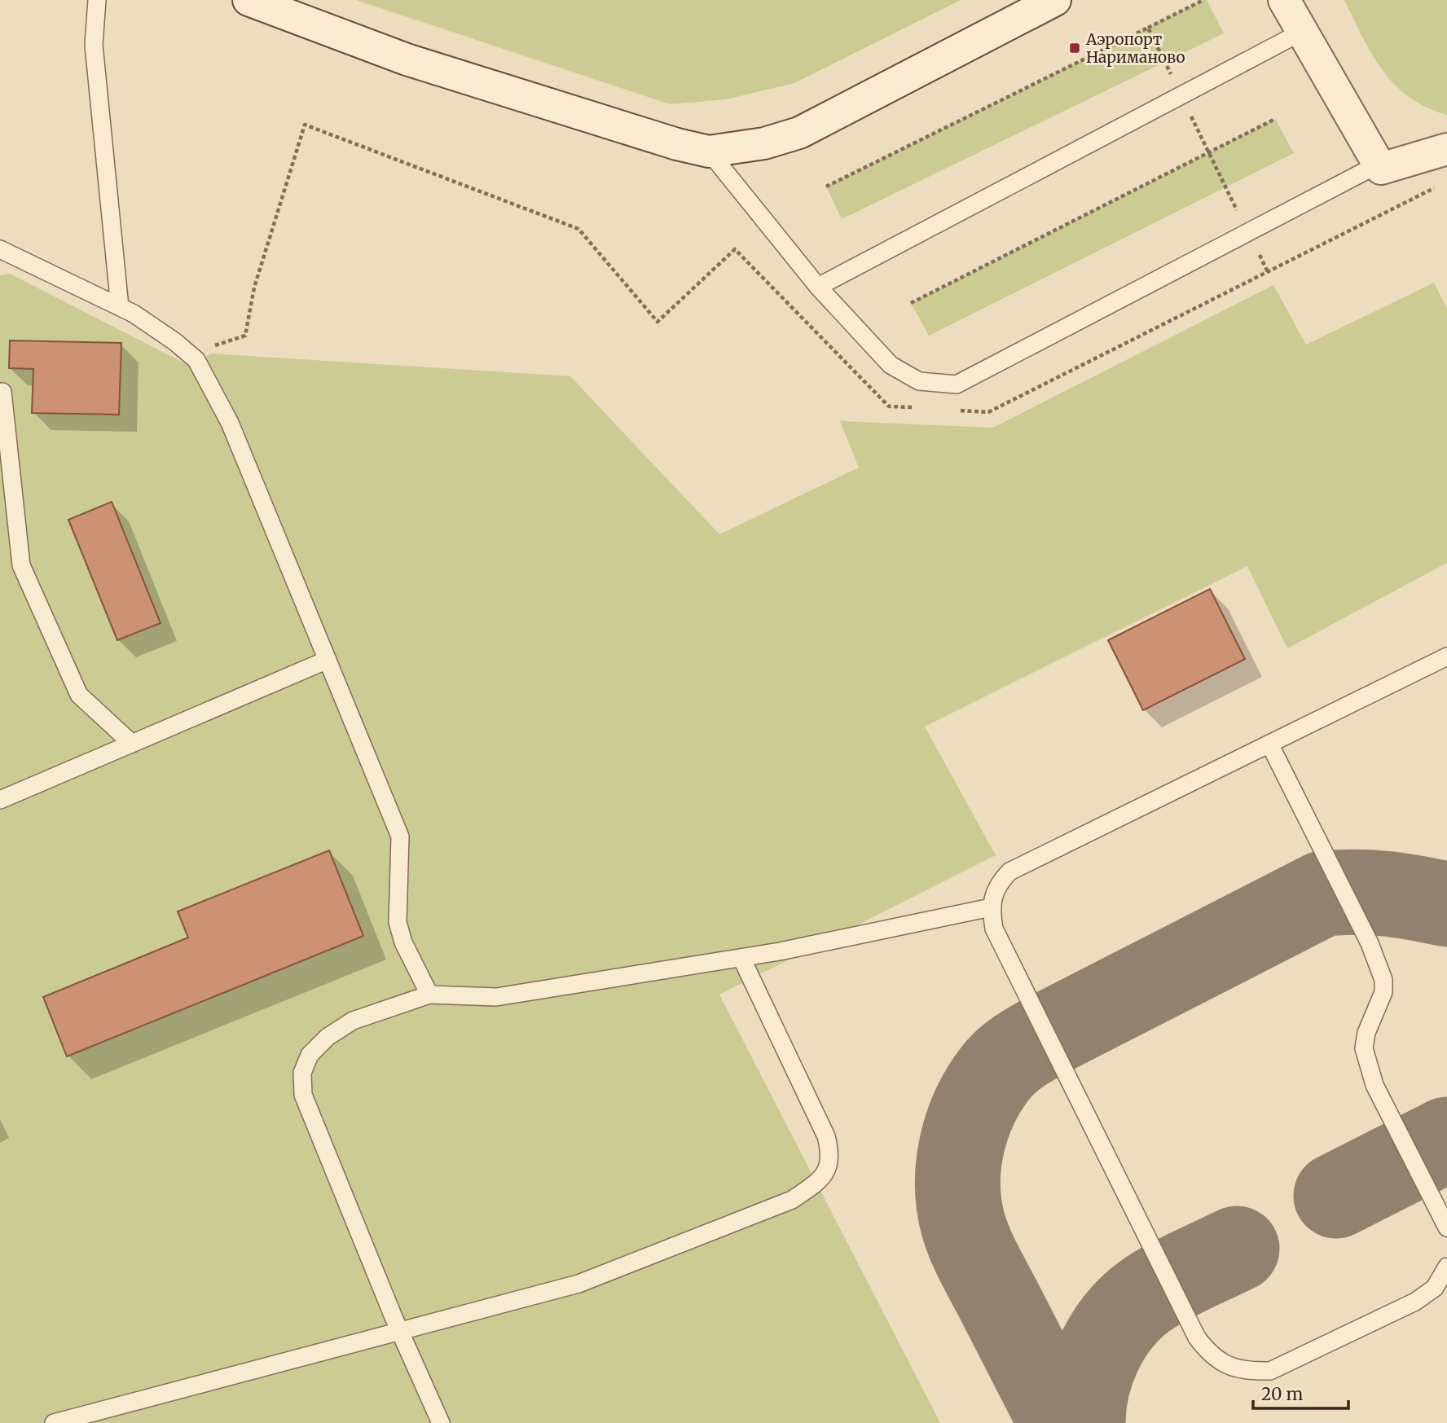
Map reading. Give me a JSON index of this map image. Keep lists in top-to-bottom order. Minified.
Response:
{"places":{"transit":["Аэропорт Нариманово"]},"scale_bar":"20 m"}
